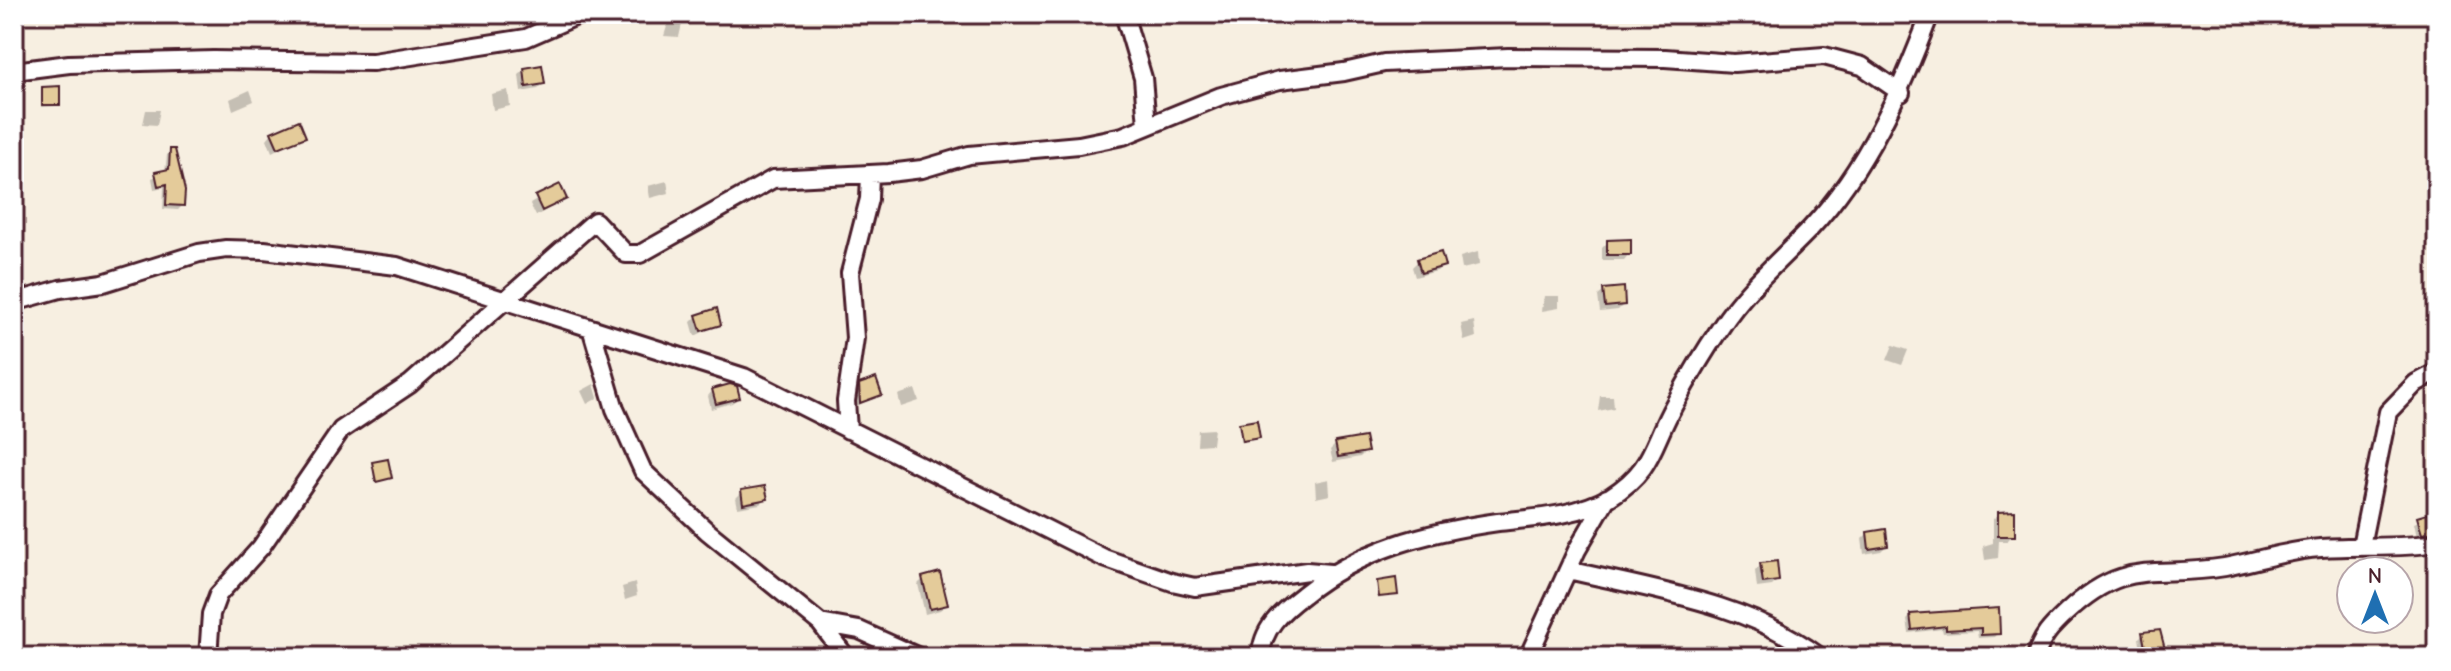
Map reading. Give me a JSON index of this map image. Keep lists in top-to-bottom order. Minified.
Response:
{"north":"top"}
